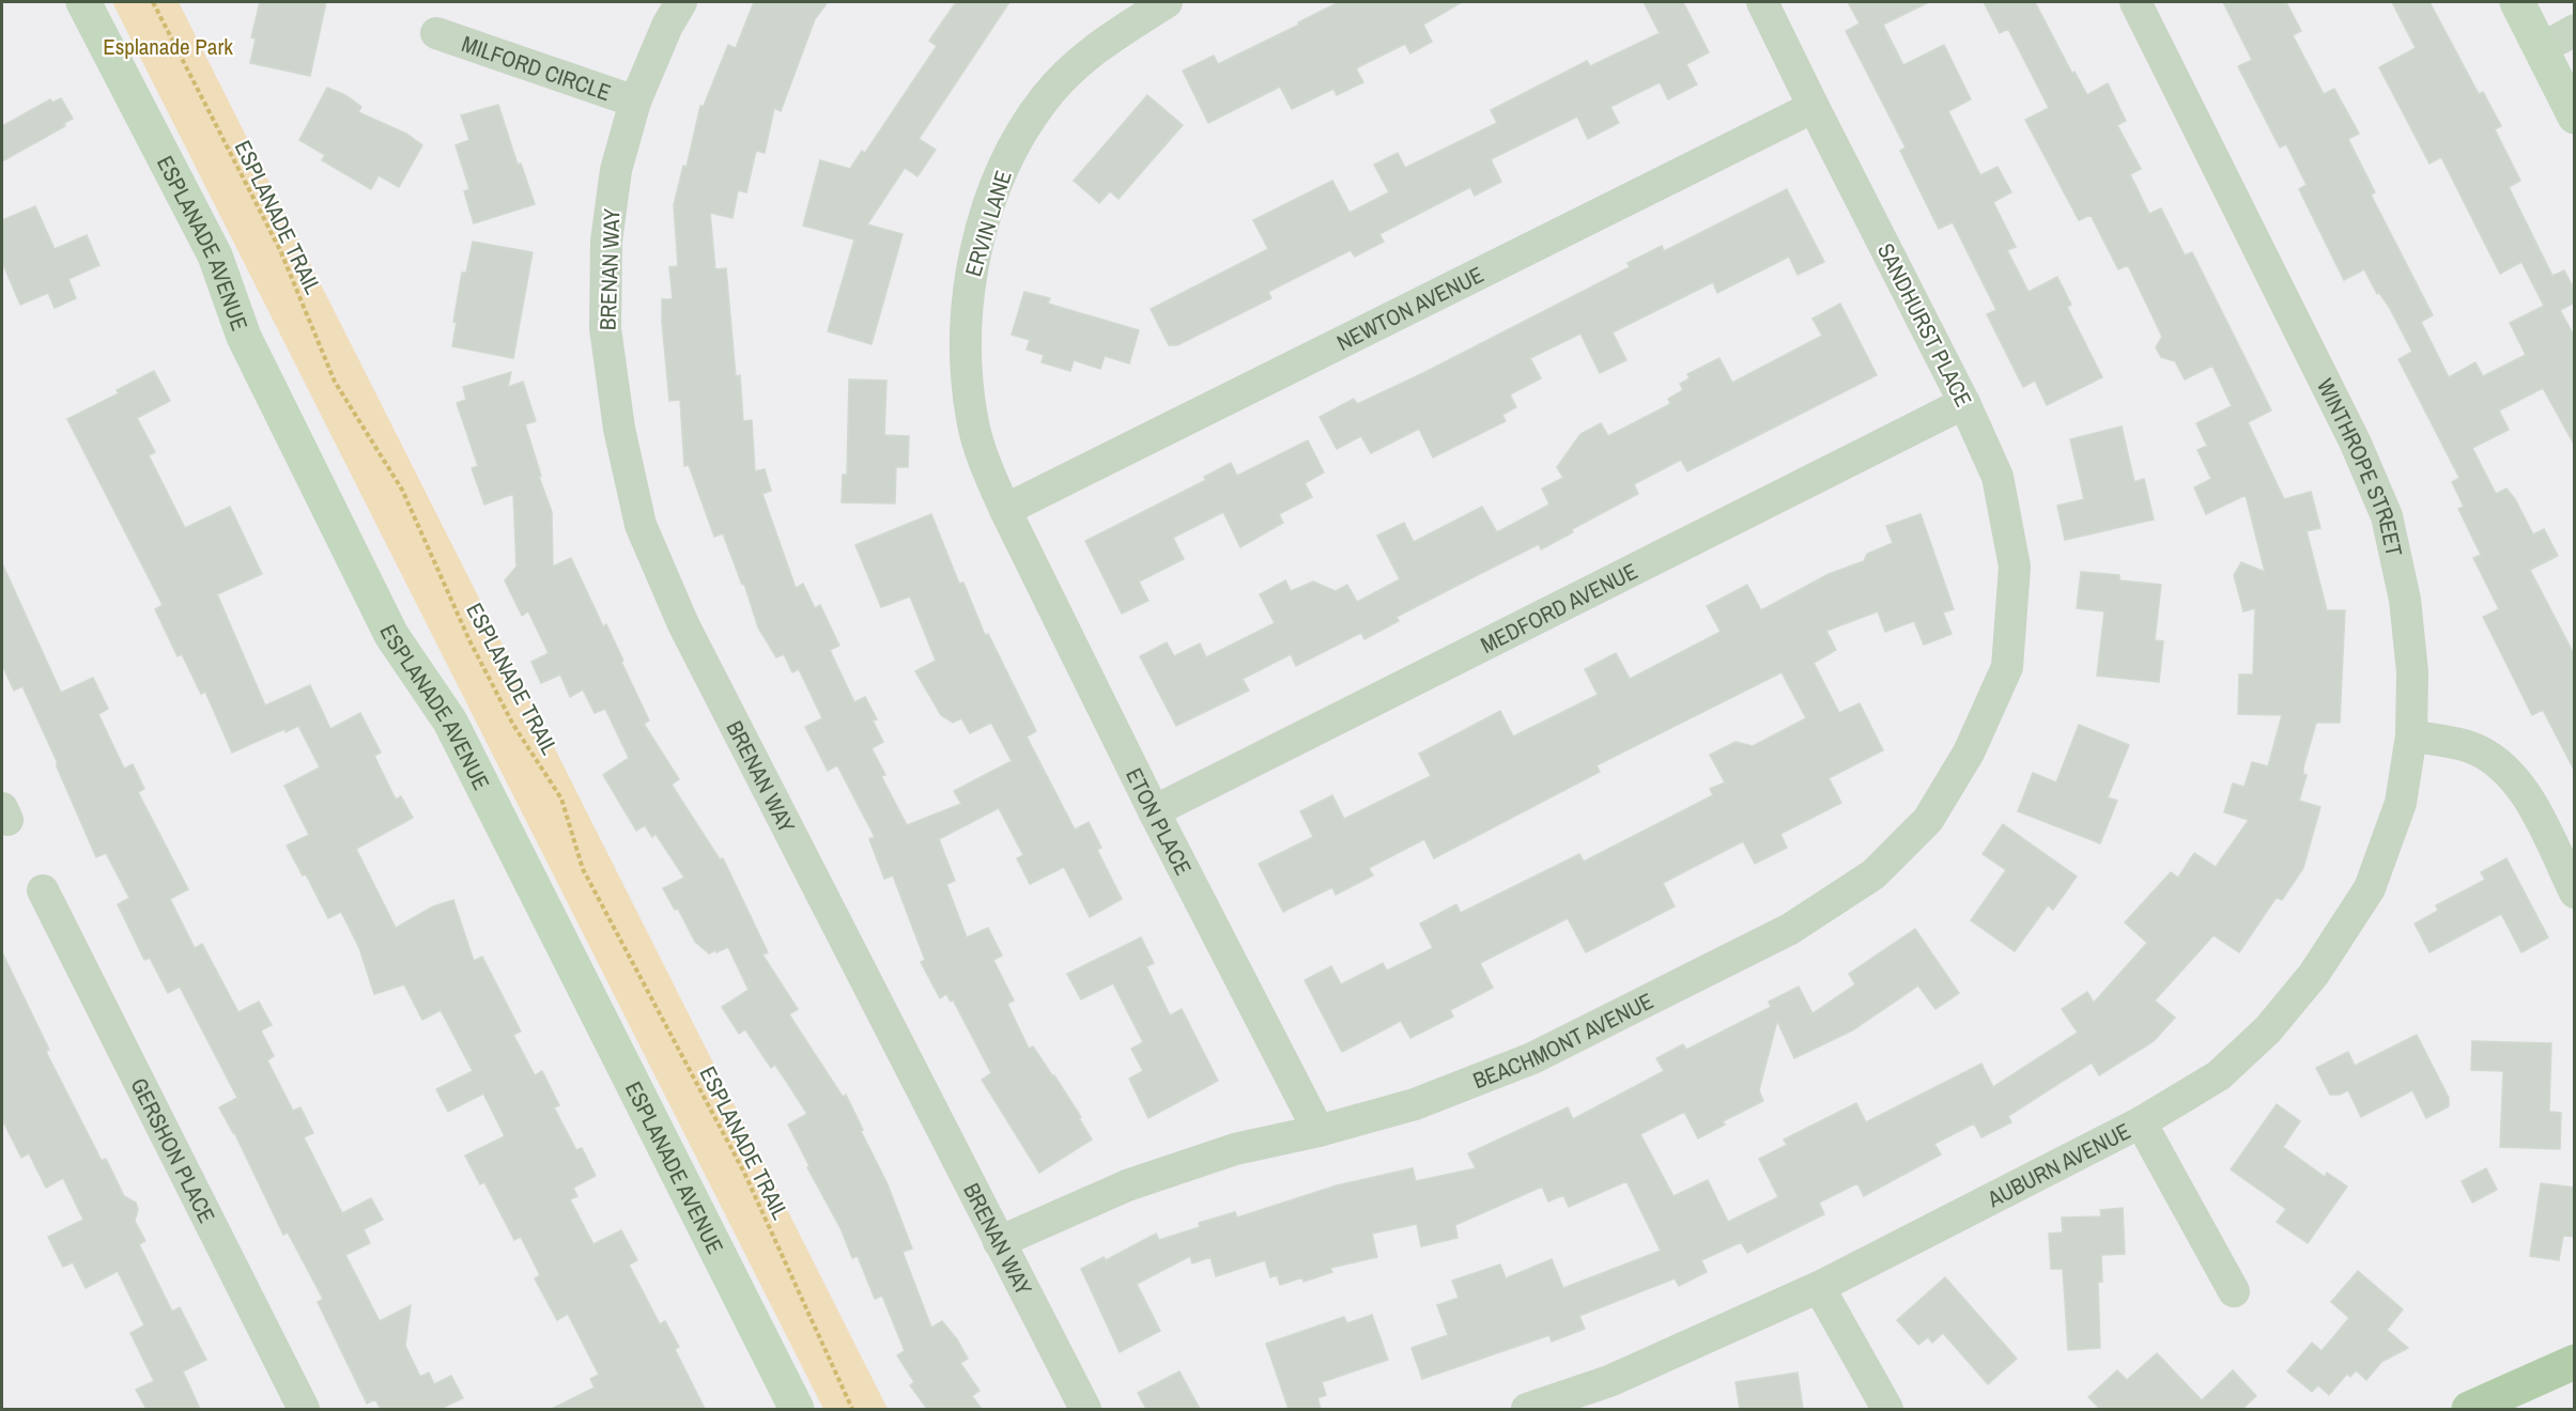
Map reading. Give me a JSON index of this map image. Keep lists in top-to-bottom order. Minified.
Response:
{"streets":{"street":["MILFORD CIRCLE","ERVIN LANE","ESPLANADE AVENUE","BRENAN WAY","NEWTON AVENUE","SANDHURST PLACE","WINTHROPE STREET","MEDFORD AVENUE","ETON PLACE","BEACHMONT AVENUE","GERSHON PLACE","AUBURN AVENUE"],"path":["ESPLANADE TRAIL"]},"crossings":[["MILFORD CIRCLE","BRENAN WAY"],["ERVIN LANE","NEWTON AVENUE"],["ERVIN LANE","ETON PLACE"],["BRENAN WAY","BEACHMONT AVENUE"],["NEWTON AVENUE","SANDHURST PLACE"],["NEWTON AVENUE","ETON PLACE"],["SANDHURST PLACE","MEDFORD AVENUE"],["SANDHURST PLACE","BEACHMONT AVENUE"],["WINTHROPE STREET","AUBURN AVENUE"],["MEDFORD AVENUE","ETON PLACE"],["ETON PLACE","BEACHMONT AVENUE"]],"parks":["Esplanade Park"]}
